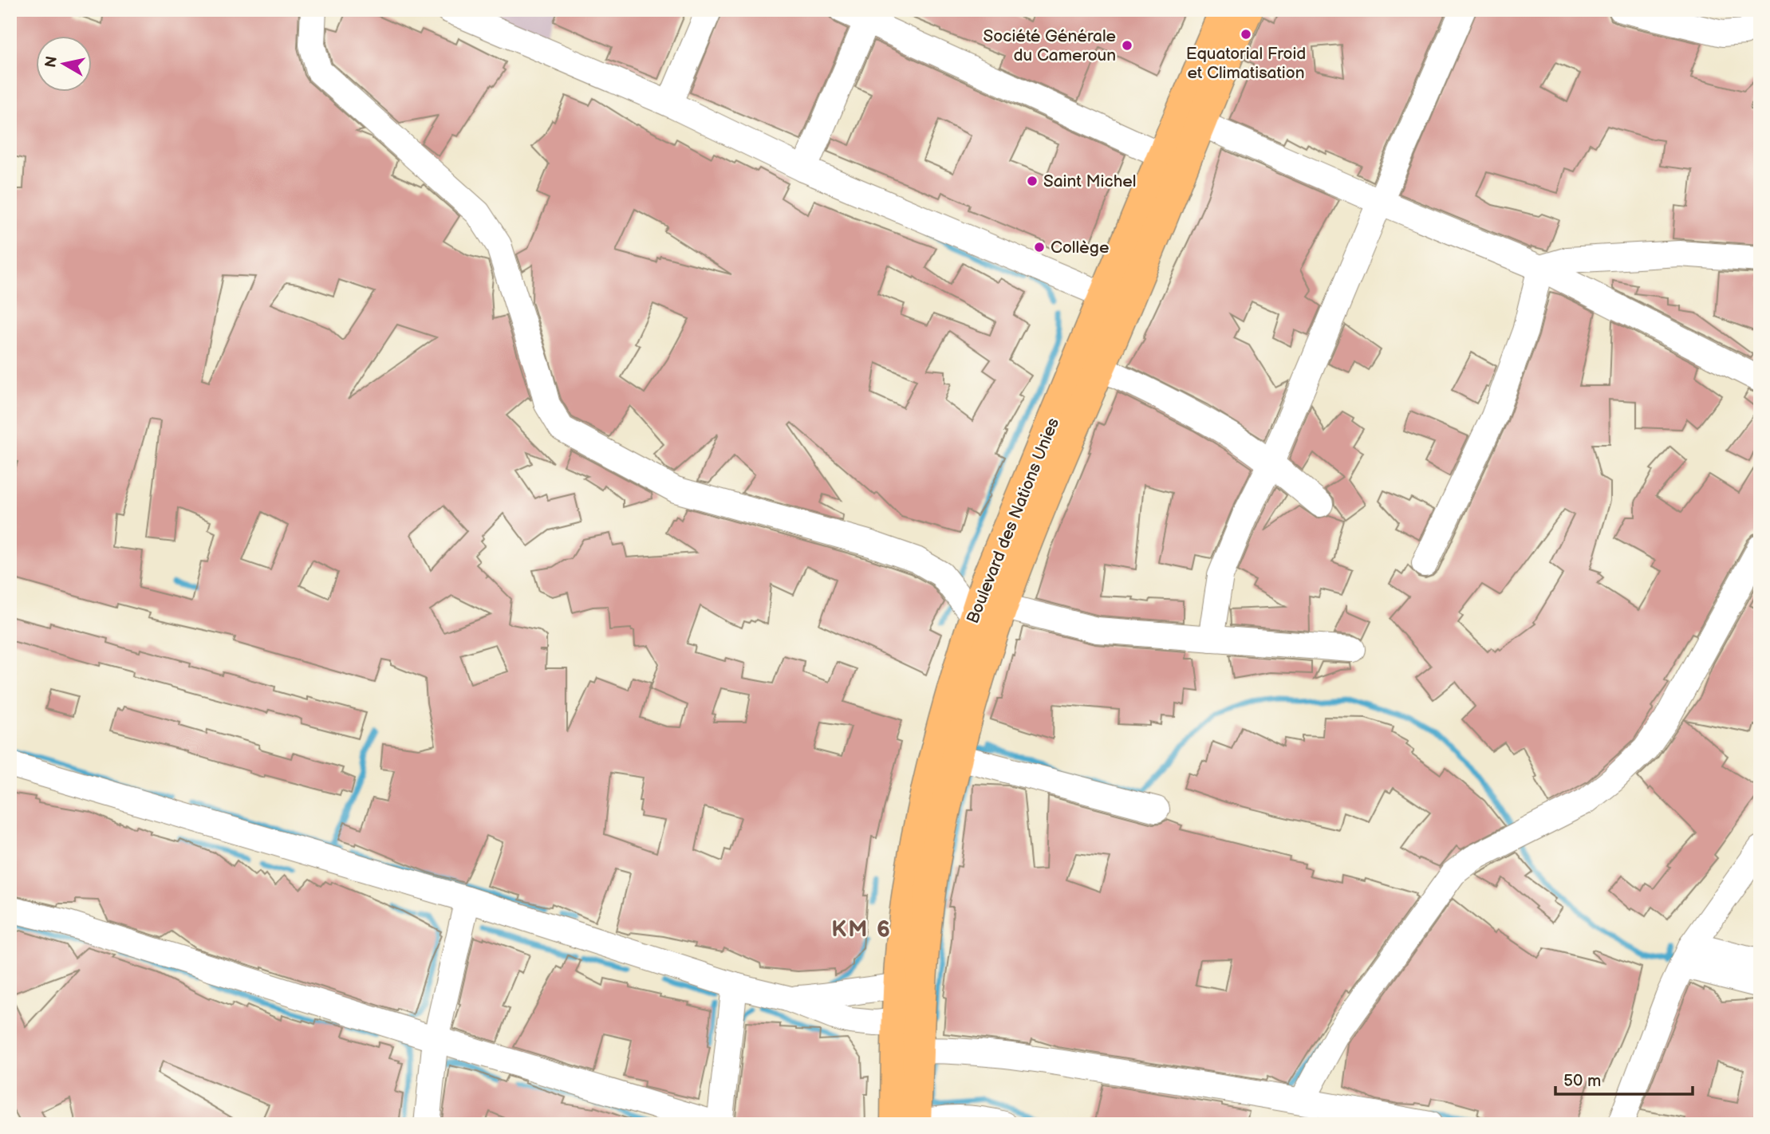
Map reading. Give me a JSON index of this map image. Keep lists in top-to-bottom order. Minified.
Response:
{"streets":{"main road":["Boulevard des Nations Unies"]},"districts":["KM 6"],"places":["Equatorial Froid et Climatisation","Société Générale du Cameroun","Saint Michel","Collège"],"scale_bar":"50 m","north":"left"}
